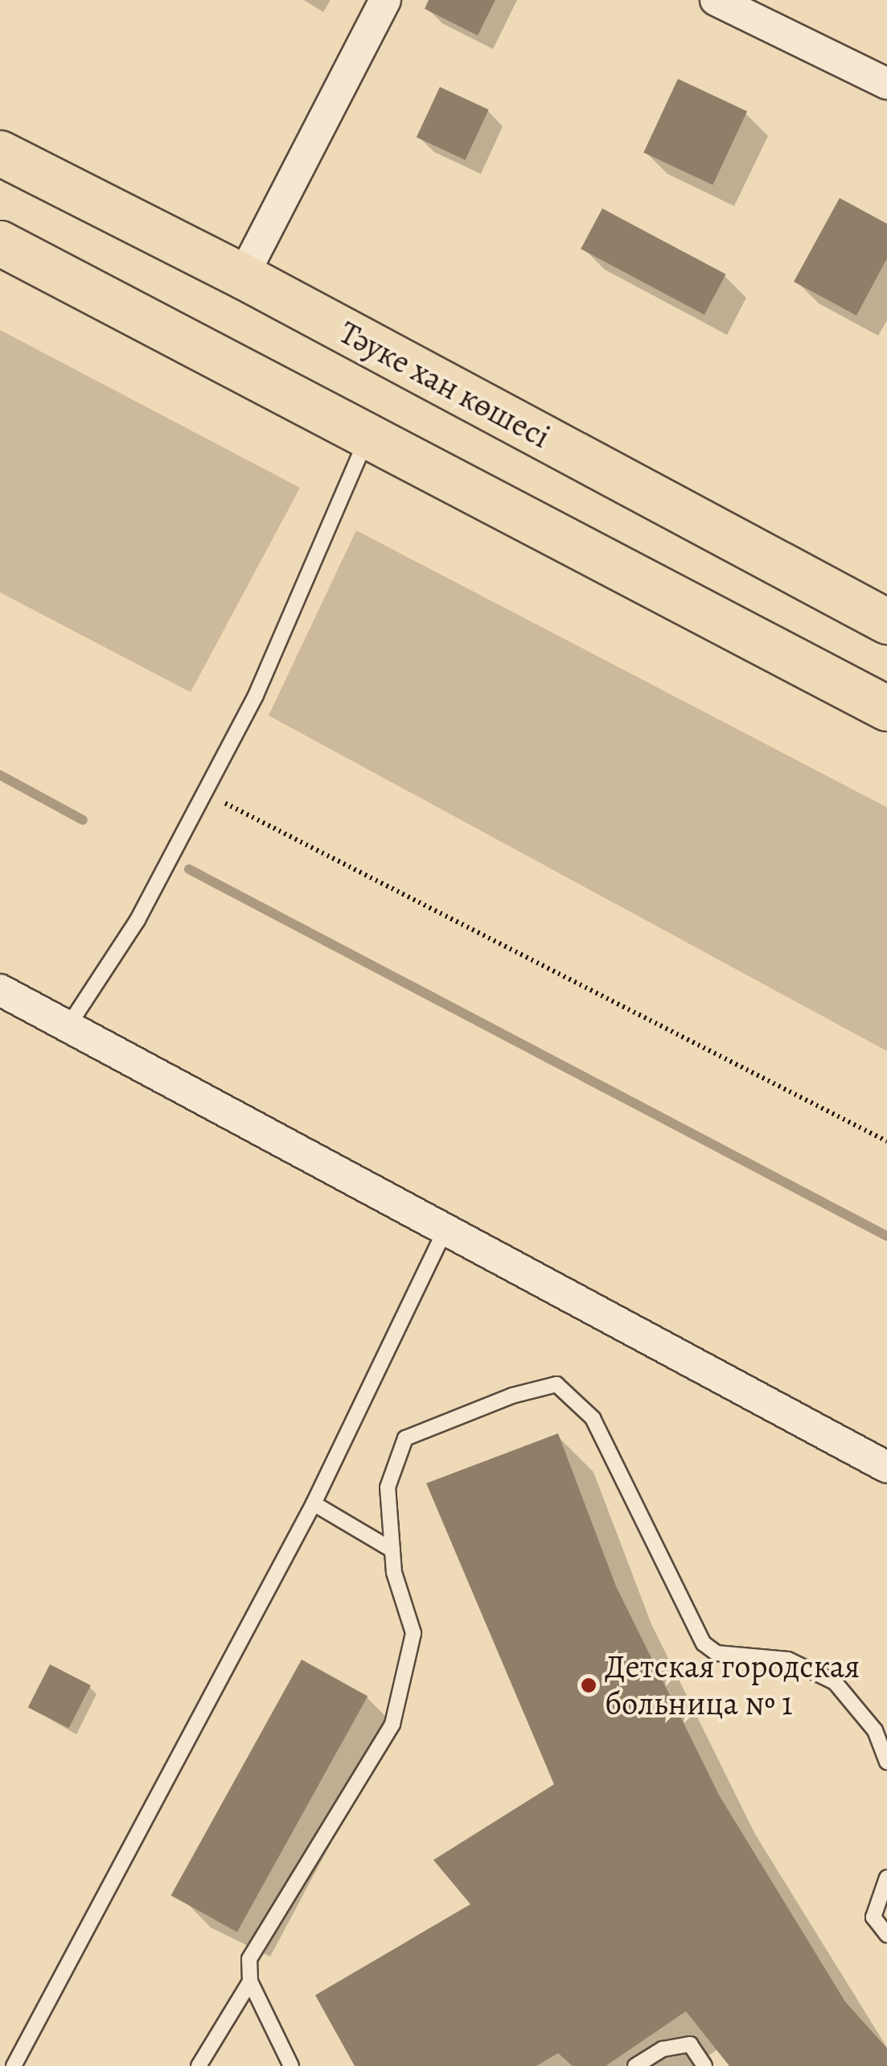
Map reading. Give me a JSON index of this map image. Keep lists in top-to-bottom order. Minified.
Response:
{"streets":{"main road":["Тәуке хан көшесі"]},"places":["Детская городская больница № 1"]}
